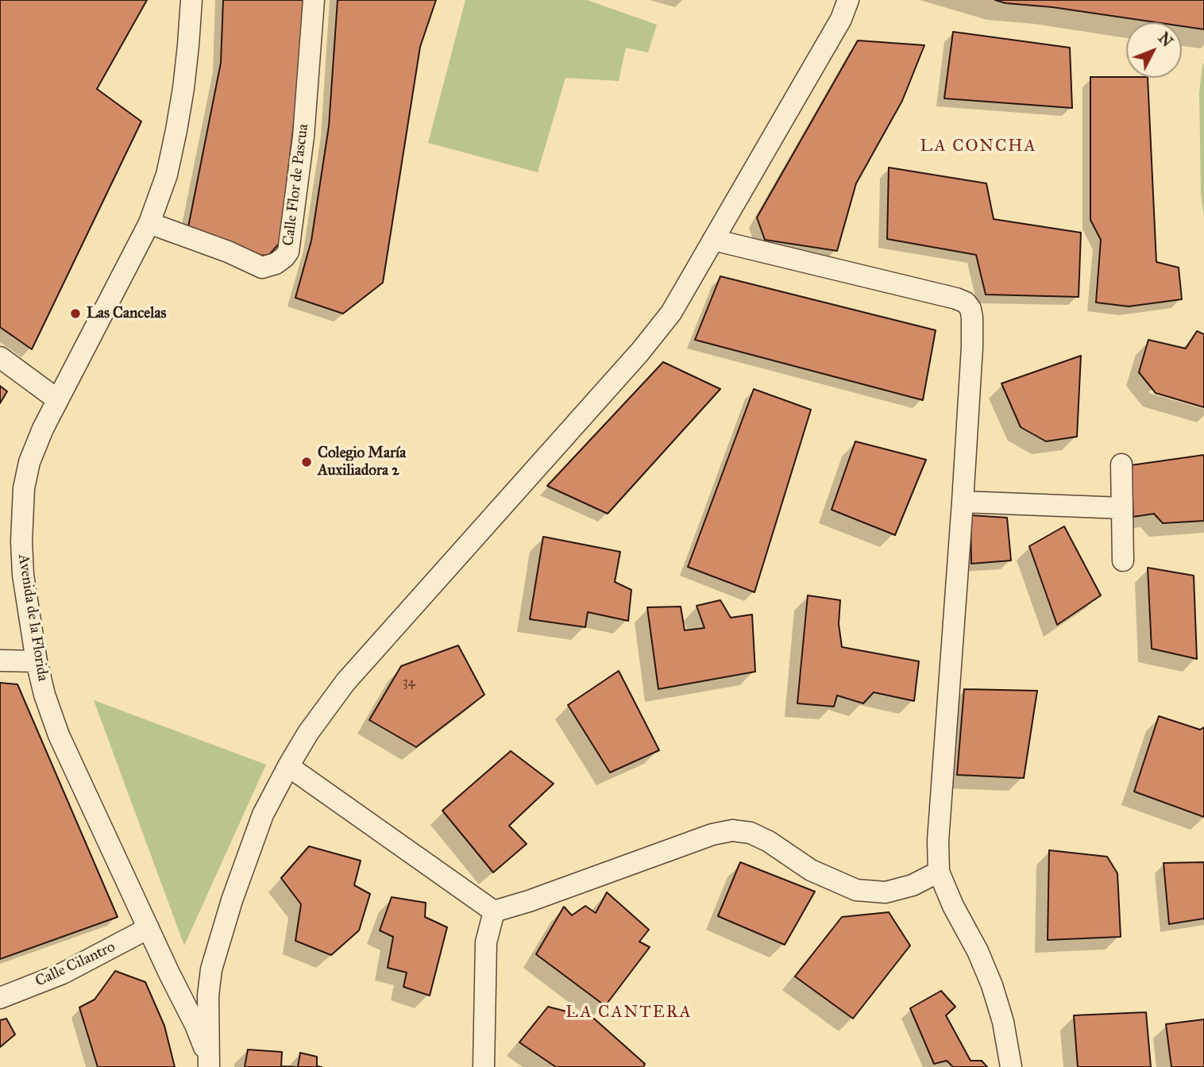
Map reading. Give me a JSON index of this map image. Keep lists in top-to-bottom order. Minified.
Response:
{"streets":{"street":["Calle Flor de Pascua","Avenida de la Florida","Calle Cilantro"]},"crossings":[["Calle Flor de Pascua","Avenida de la Florida"],["Avenida de la Florida","Calle Cilantro"]],"districts":["LA CONCHA","LA CANTERA"],"places":["Las Cancelas","Colegio María Auxiliadora 2"],"house_numbers":["34"],"north":"top right"}
